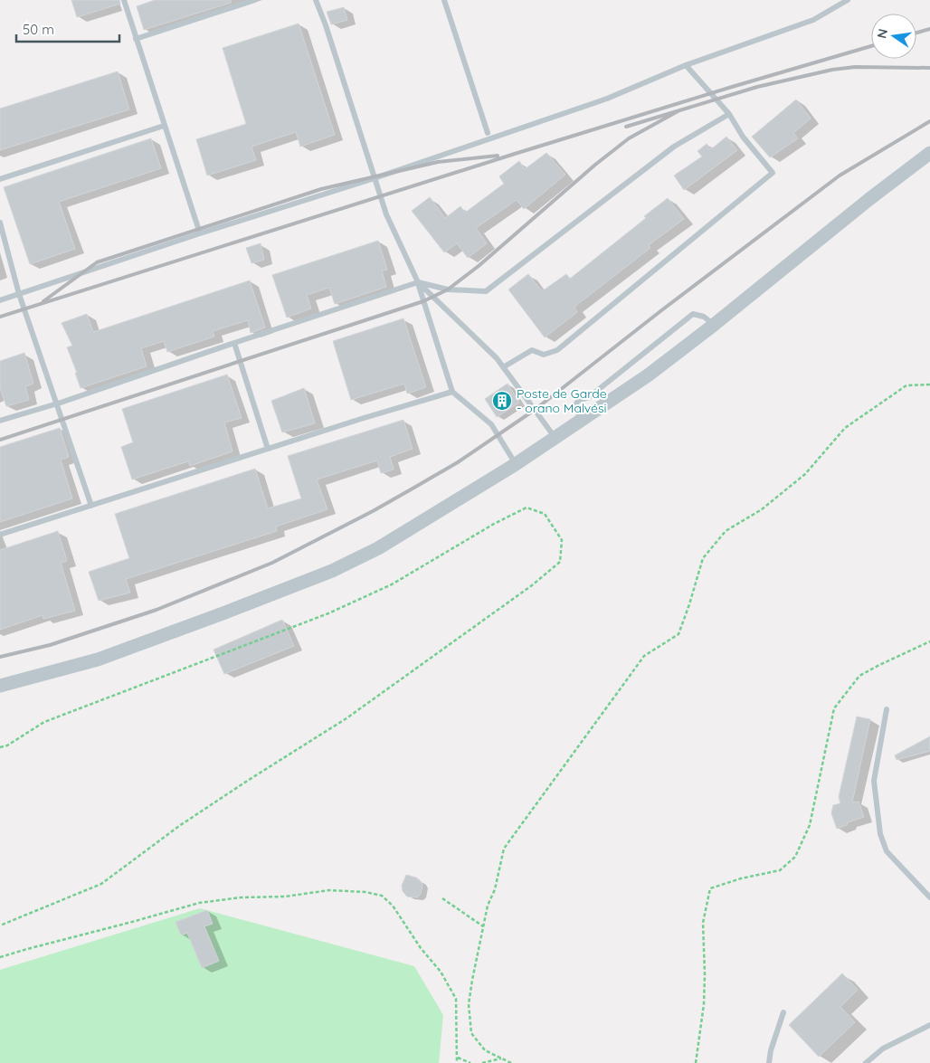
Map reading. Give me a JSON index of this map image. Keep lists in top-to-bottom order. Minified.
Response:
{"places":{"building":["Poste de Garde - orano Malvési"]},"scale_bar":"50 m","north":"left"}
